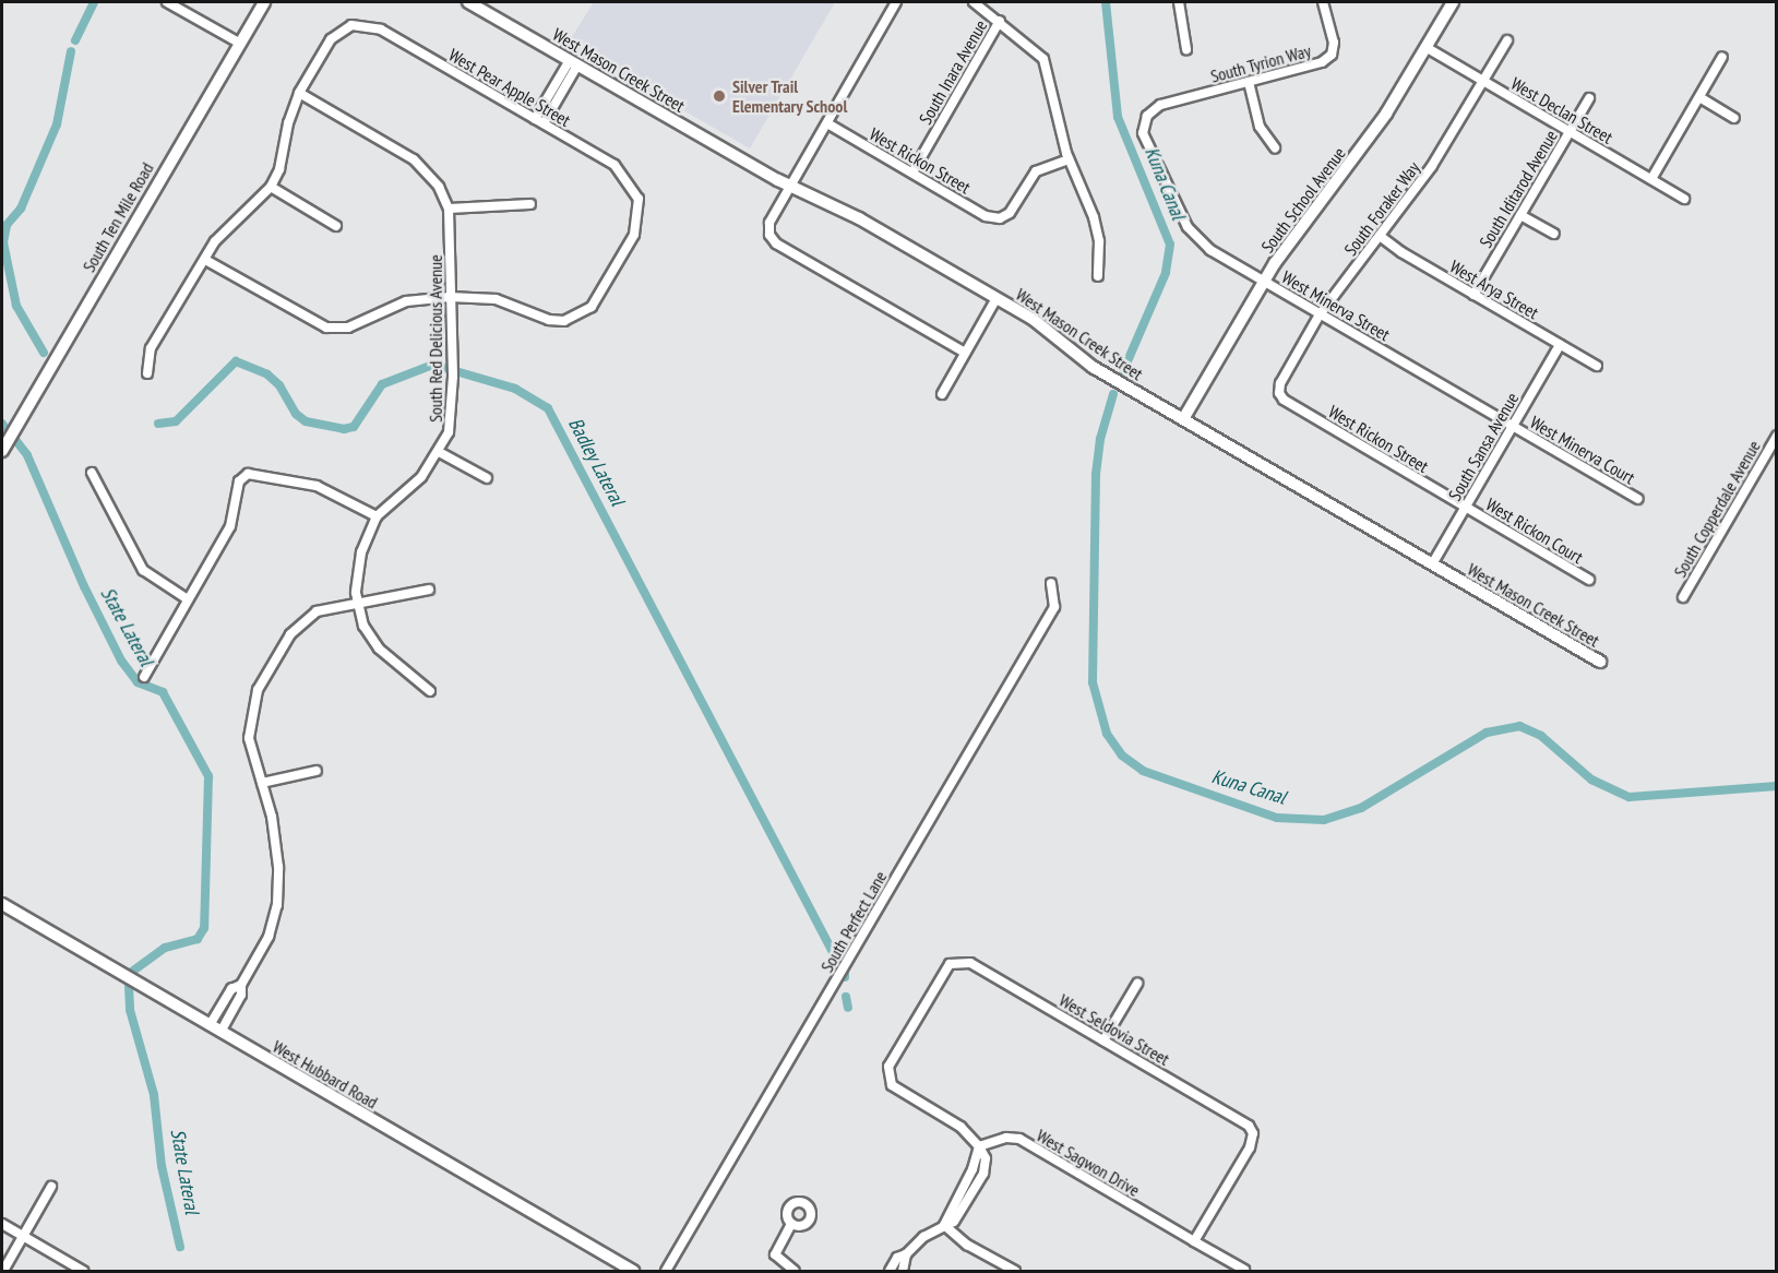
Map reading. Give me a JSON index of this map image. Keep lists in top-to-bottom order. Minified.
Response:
{"streets":{"street":["South Tyrion Way","West Mason Creek Street","South Inara Avenue","West Pear Apple Street","West Declan Street","West Rickon Street","South Iditarod Avenue","South School Avenue","South Foraker Way","South Ten Mile Road","West Arya Street","West Minerva Street","South Red Delicious Avenue","South Sansa Avenue","West Minerva Court","South Copperdale Avenue","West Rickon Court","South Perfect Lane","West Seldovia Street","West Hubbard Road","West Sagwon Drive"]},"crossings":[["South Tyrion Way","West Minerva Street"],["West Mason Creek Street","South School Avenue"],["West Mason Creek Street","South Sansa Avenue"],["South Inara Avenue","West Rickon Street"],["West Pear Apple Street","South Red Delicious Avenue"],["West Declan Street","South Iditarod Avenue"],["West Declan Street","South School Avenue"],["West Declan Street","South Foraker Way"],["West Rickon Street","South Foraker Way"],["West Rickon Street","South Sansa Avenue"],["West Rickon Street","West Rickon Court"],["South Iditarod Avenue","West Arya Street"],["South School Avenue","West Minerva Street"],["South Foraker Way","West Arya Street"],["South Foraker Way","West Minerva Street"],["West Arya Street","South Sansa Avenue"],["West Minerva Street","South Sansa Avenue"],["West Minerva Street","West Minerva Court"],["South Sansa Avenue","West Minerva Court"],["South Sansa Avenue","West Rickon Court"],["West Seldovia Street","West Sagwon Drive"]],"water":["Kuna Canal","Badley Lateral","State Lateral"],"places":["Silver Trail Elementary School"]}
